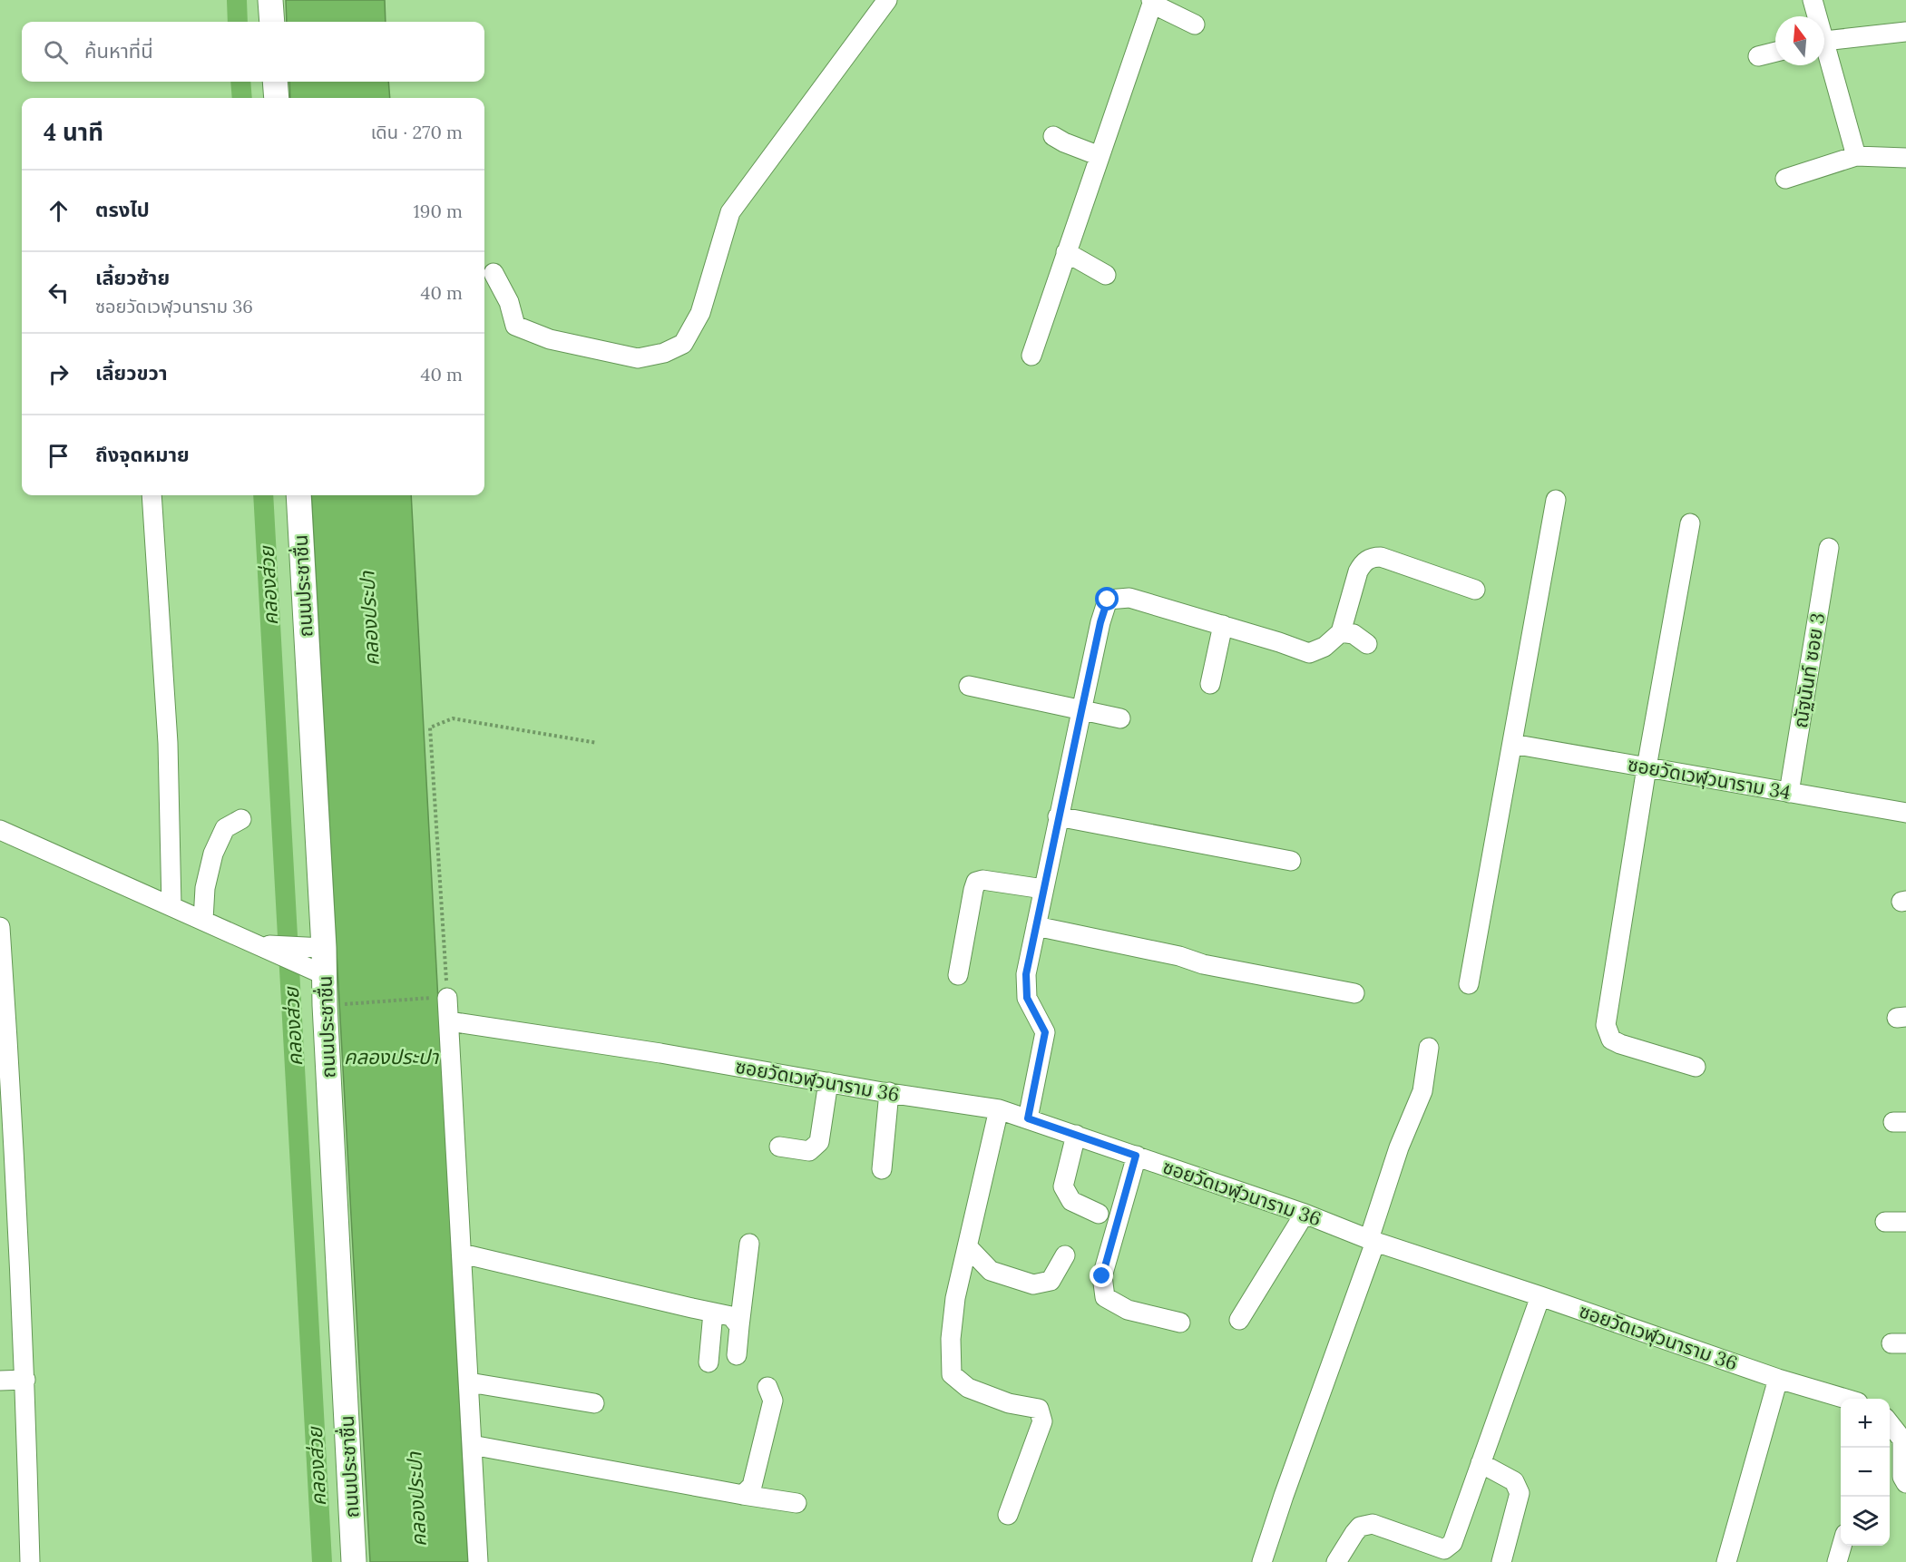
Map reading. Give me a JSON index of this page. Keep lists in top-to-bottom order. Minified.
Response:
{"streets":{"street":["ถนนประชาชื่น","ณัฐนันท์ ซอย 3","ซอยวัดเวฬุวนาราม 34","ซอยวัดเวฬุวนาราม 36"]},"crossings":[["ณัฐนันท์ ซอย 3","ซอยวัดเวฬุวนาราม 34"]],"water":["คลองส่วย","คลองประปา"],"north":"top","page":{"search":"ค้นหาที่นี่","heading":["4 นาที","เดิน · 270 m"],"list":[["ตรงไป","190 m"],["เลี้ยวซ้าย","ซอยวัดเวฬุวนาราม 36","40 m"],["เลี้ยวขวา","40 m"],"ถึงจุดหมาย"],"map_buttons":["+","−"]}}
